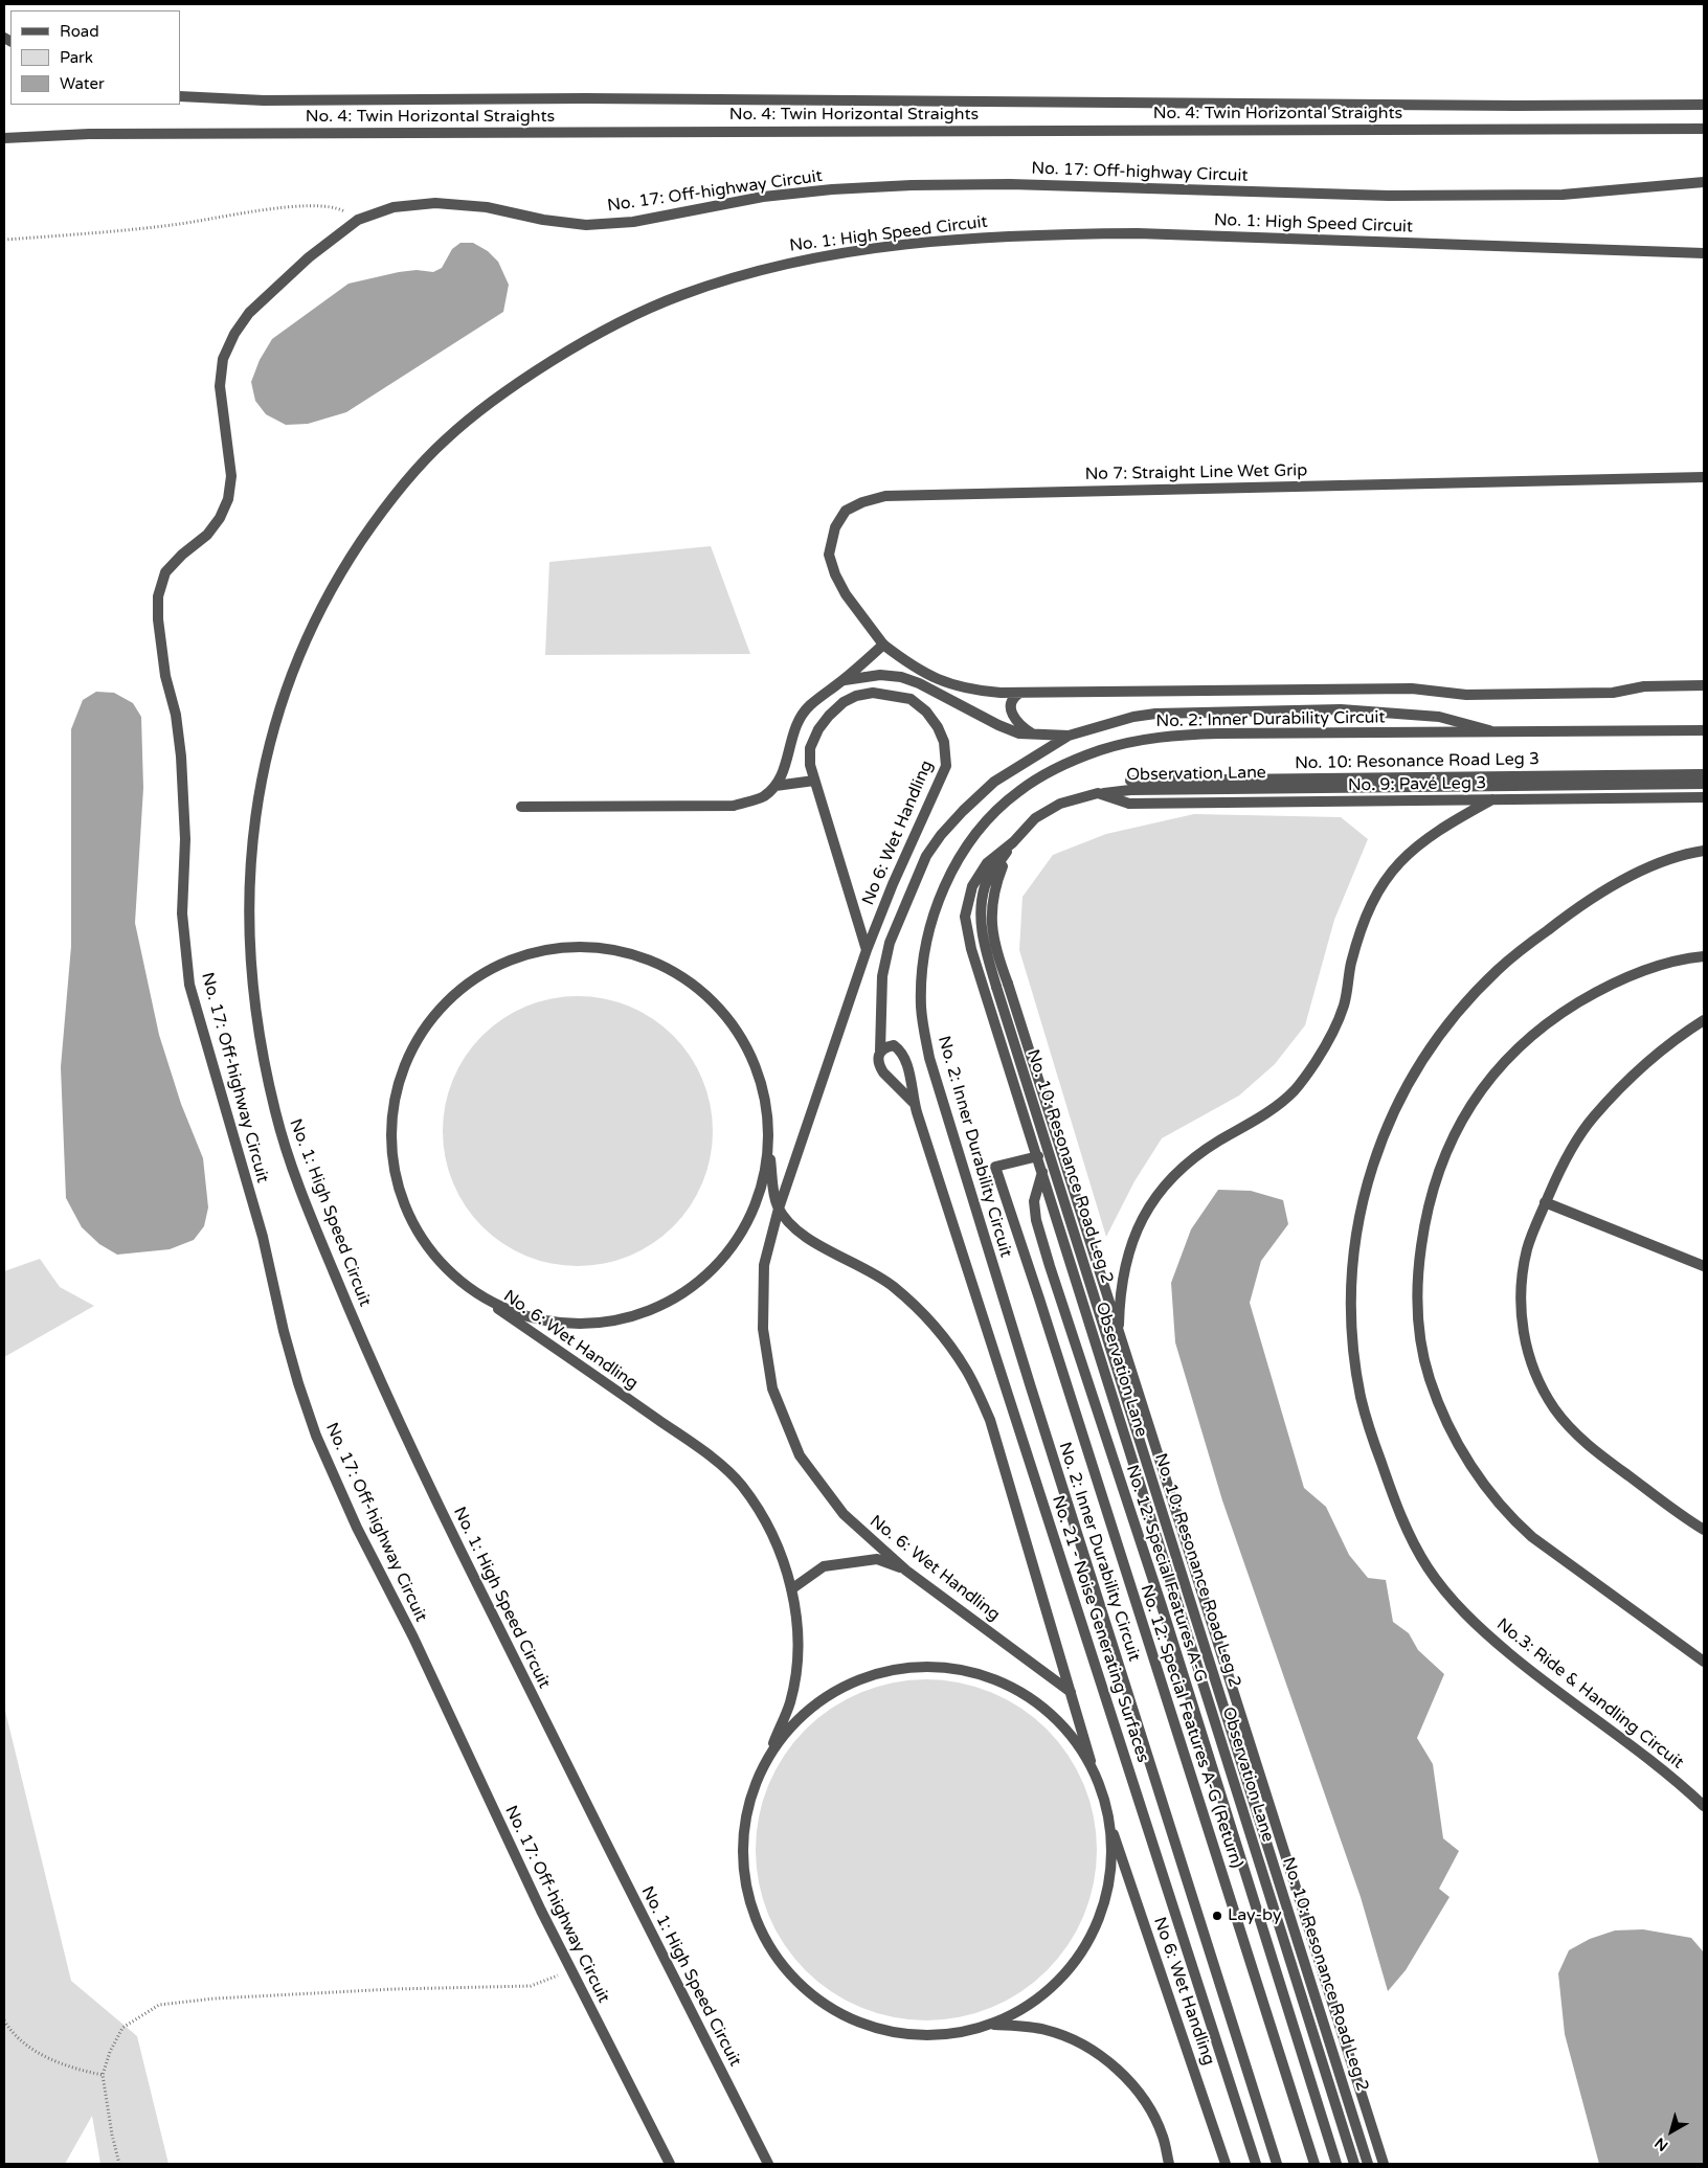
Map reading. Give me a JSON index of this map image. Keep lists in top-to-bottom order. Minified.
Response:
{"streets":{"street":["No. 4: Twin Horizontal Straights","No. 17: Off-highway Circuit","No. 1: High Speed Circuit","No 7: Straight Line Wet Grip","No. 2: Inner Durability Circuit","No. 10: Resonance Road Leg 3","Observation Lane","No. 9: Pavé Leg 3","No 6: Wet Handling","No. 10: Resonance Road Leg 2","No. 6: Wet Handling","No. 12: Special Features A-G","No. 21 - Noise Generating Surfaces","No.3: Ride & Handling Circuit","No. 12: Special Features A-G (Return)"]},"crossings":[["No. 10: Resonance Road Leg 3","Observation Lane"],["Observation Lane","No. 9: Pavé Leg 3"],["Observation Lane","No. 10: Resonance Road Leg 2"],["Observation Lane","No. 12: Special Features A-G"],["Observation Lane","No. 12: Special Features A-G (Return)"],["No 6: Wet Handling","No. 6: Wet Handling"]],"places":["Lay-by"],"legend":["Road","Park","Water"],"north":"bottom left"}
